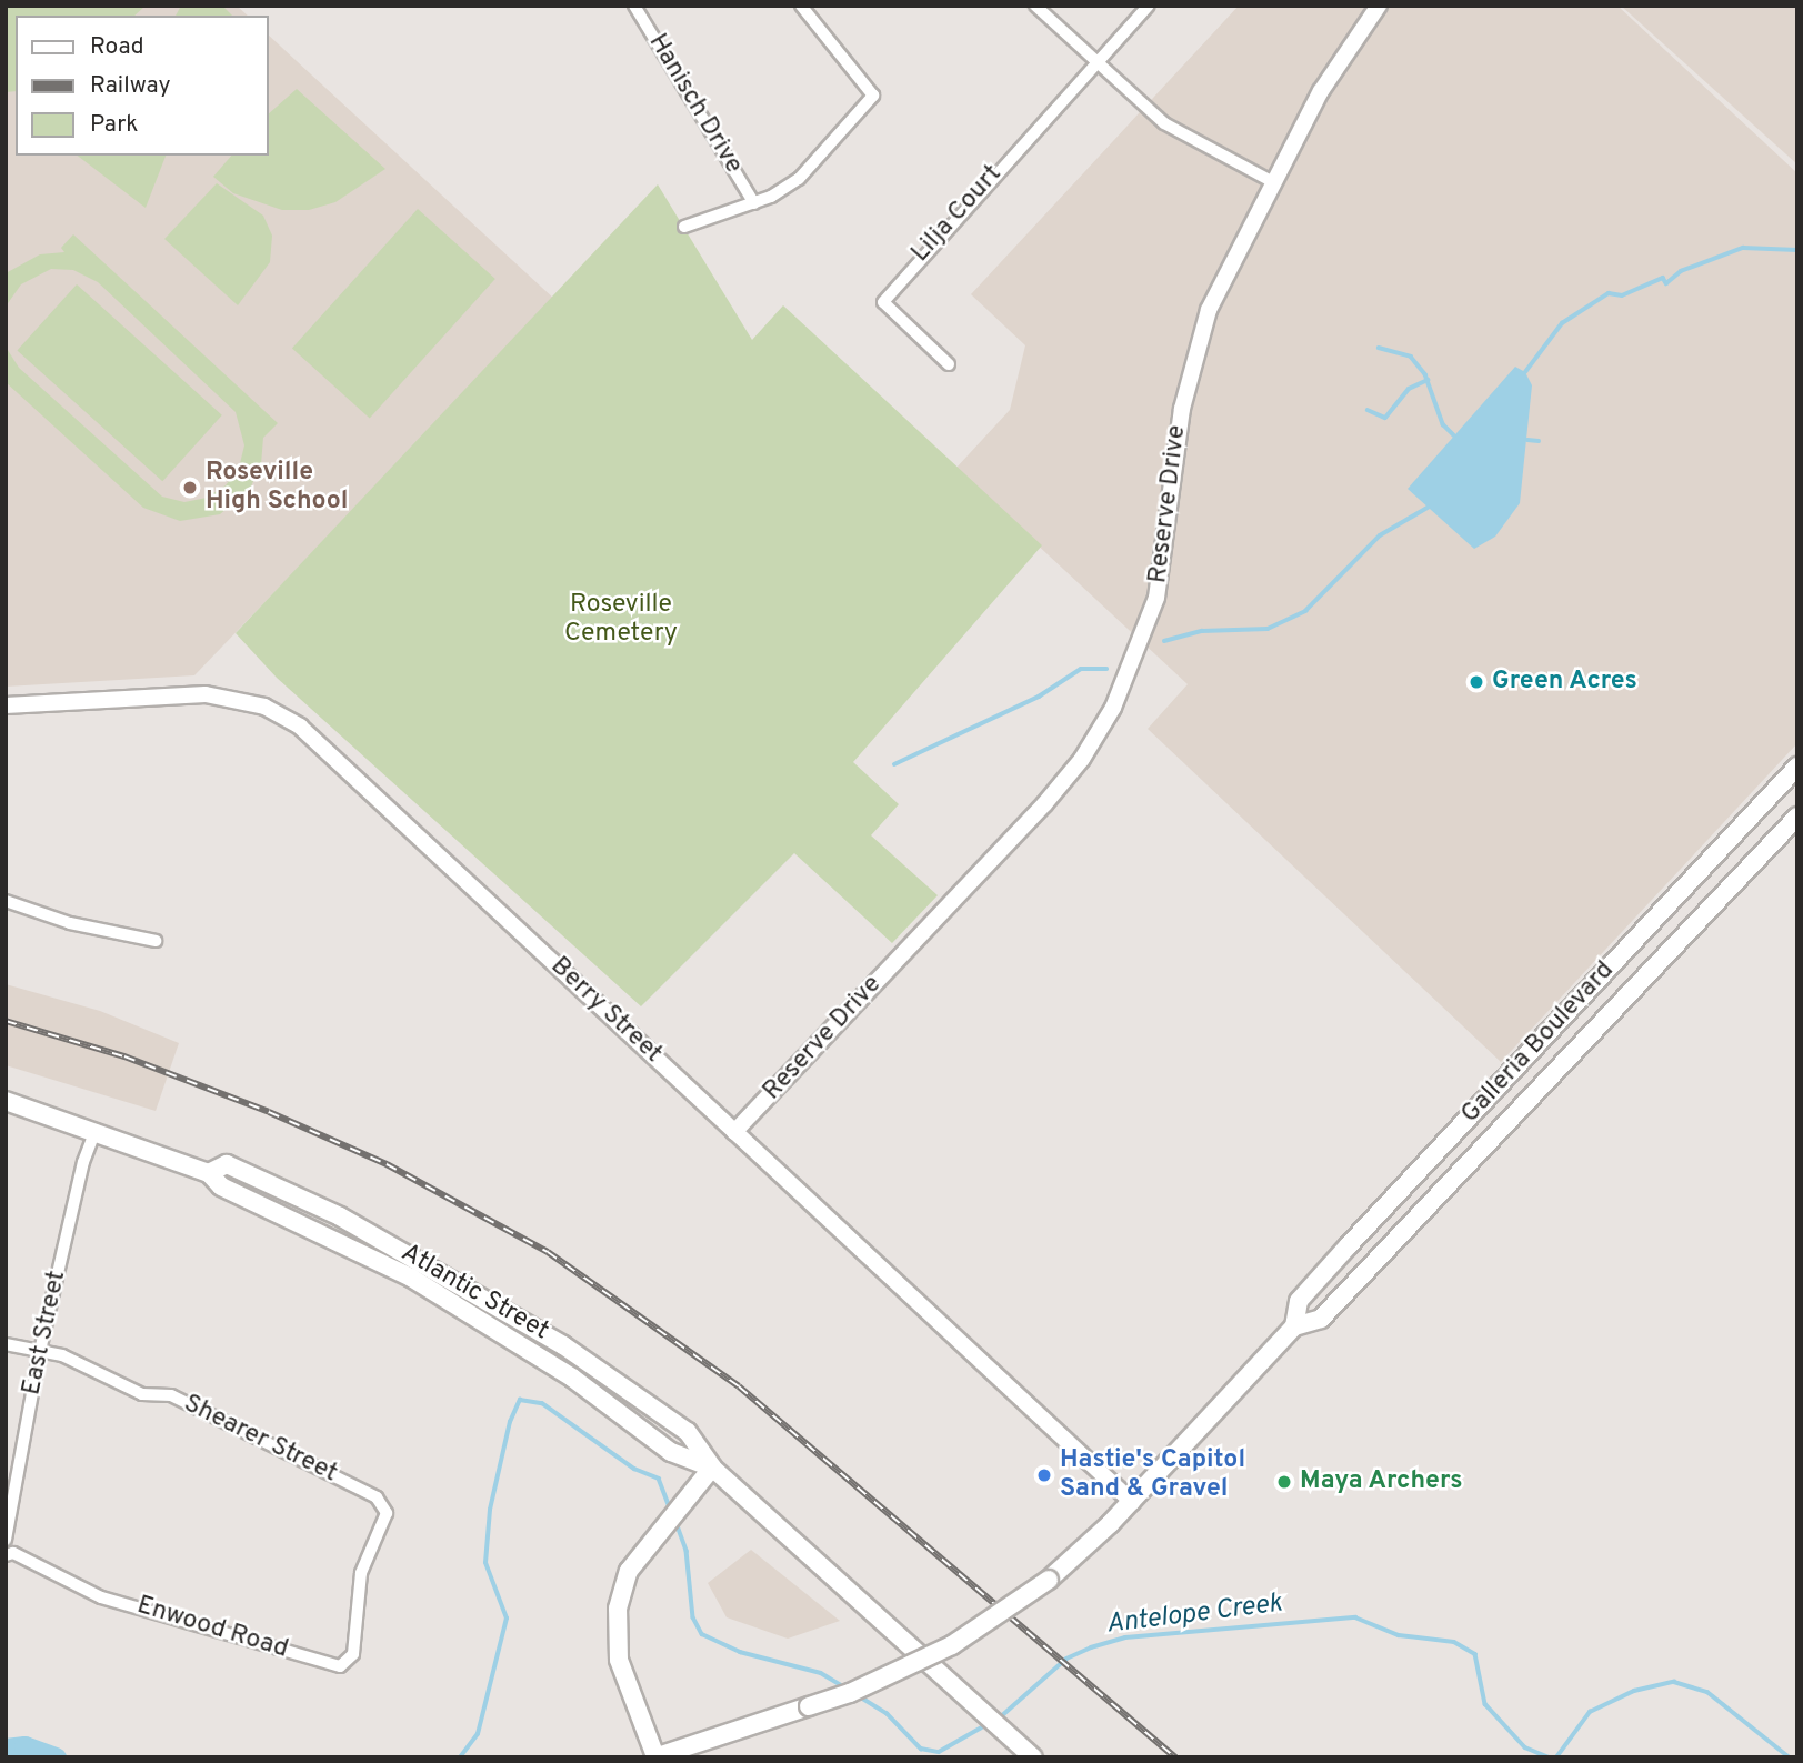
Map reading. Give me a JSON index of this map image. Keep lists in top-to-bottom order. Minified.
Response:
{"streets":{"main road":["Galleria Boulevard","Atlantic Street"],"street":["Hanisch Drive","Lilja Court","Reserve Drive","Berry Street","East Street","Shearer Street","Enwood Road"]},"crossings":[["Reserve Drive","Berry Street"],["Berry Street","Galleria Boulevard"],["Atlantic Street","East Street"],["East Street","Shearer Street"],["Shearer Street","Enwood Road"]],"water":["Antelope Creek"],"parks":["Roseville Cemetery"],"places":["Roseville High School","Green Acres","Hastie's Capitol Sand & Gravel","Maya Archers"],"legend":["Road","Railway","Park"]}
